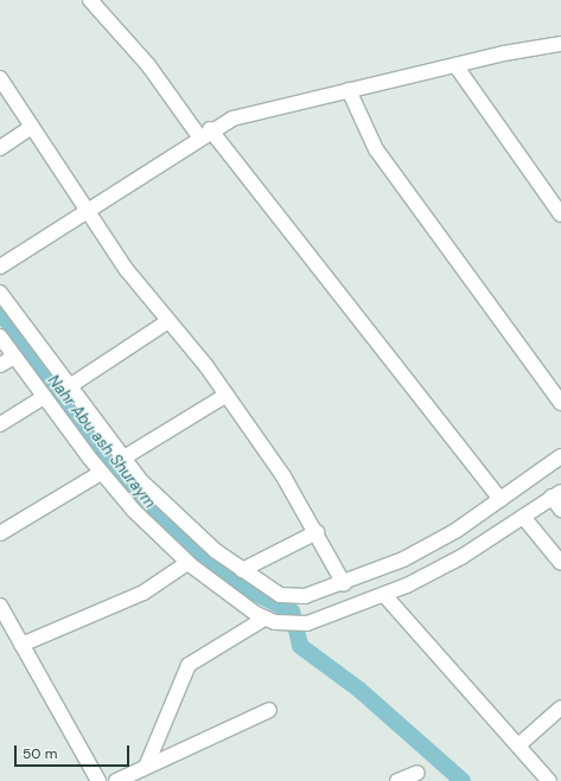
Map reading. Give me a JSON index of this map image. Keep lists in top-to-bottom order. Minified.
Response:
{"water":["Nahr Abu ash Shuraym"],"scale_bar":"50 m"}
